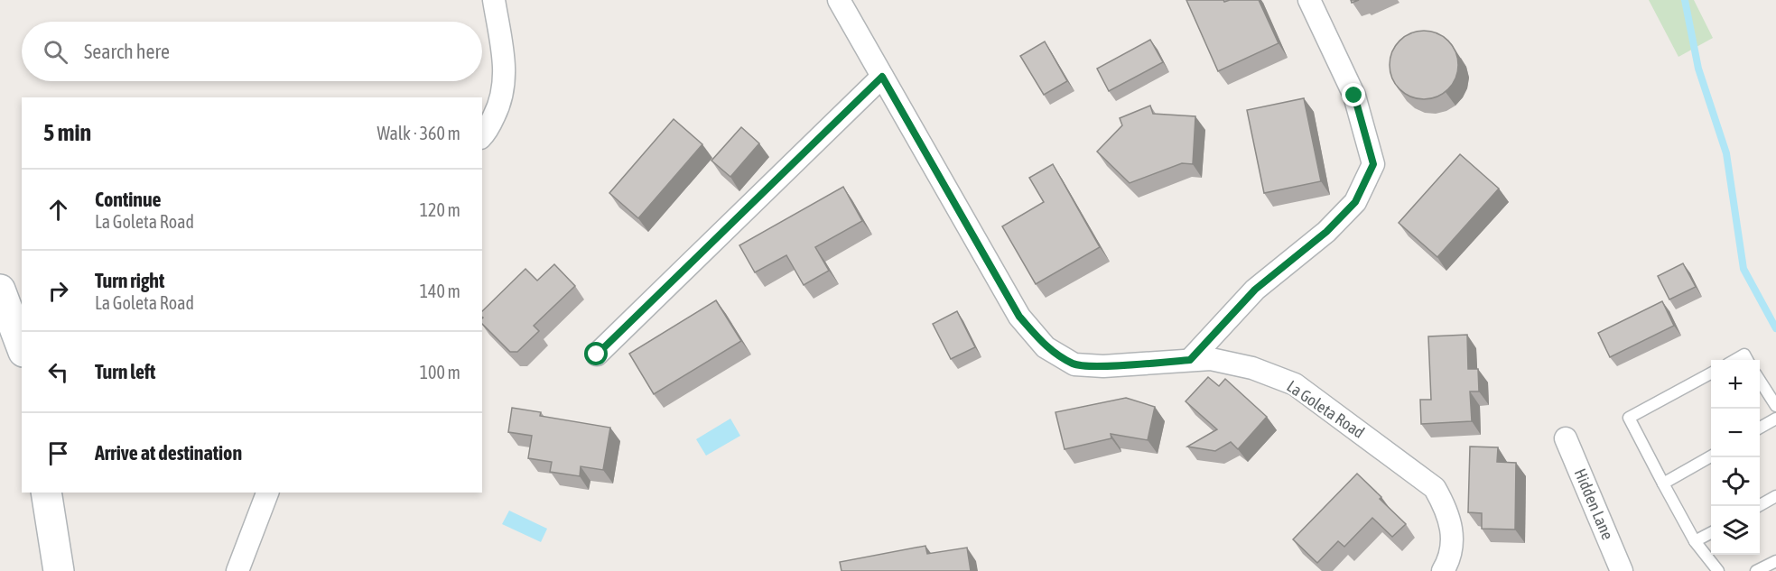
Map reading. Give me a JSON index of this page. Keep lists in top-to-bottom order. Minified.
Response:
{"streets":{"street":["La Goleta Road","Hidden Lane"]},"page":{"search":"Search here","heading":["5 min","Walk · 360 m"],"list":[["Continue","La Goleta Road","120 m"],["Turn right","La Goleta Road","140 m"],["Turn left","100 m"],"Arrive at destination"],"map_buttons":["+","−"]}}
